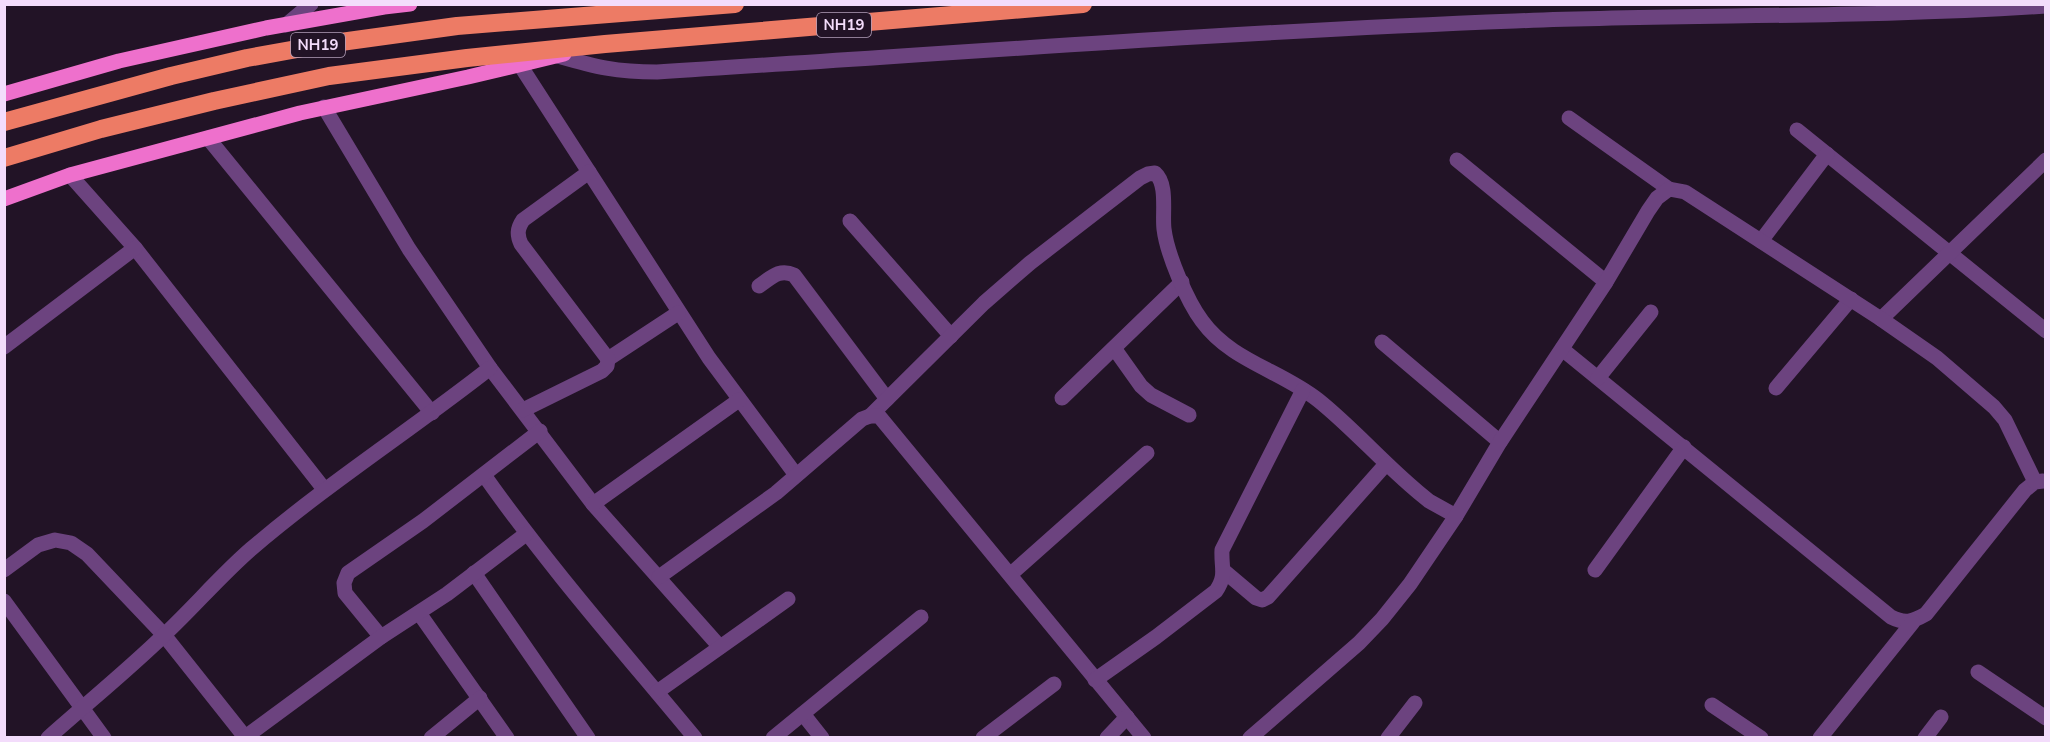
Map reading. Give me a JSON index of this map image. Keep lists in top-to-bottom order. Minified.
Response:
{"streets":{"highway":["NH19"]}}
